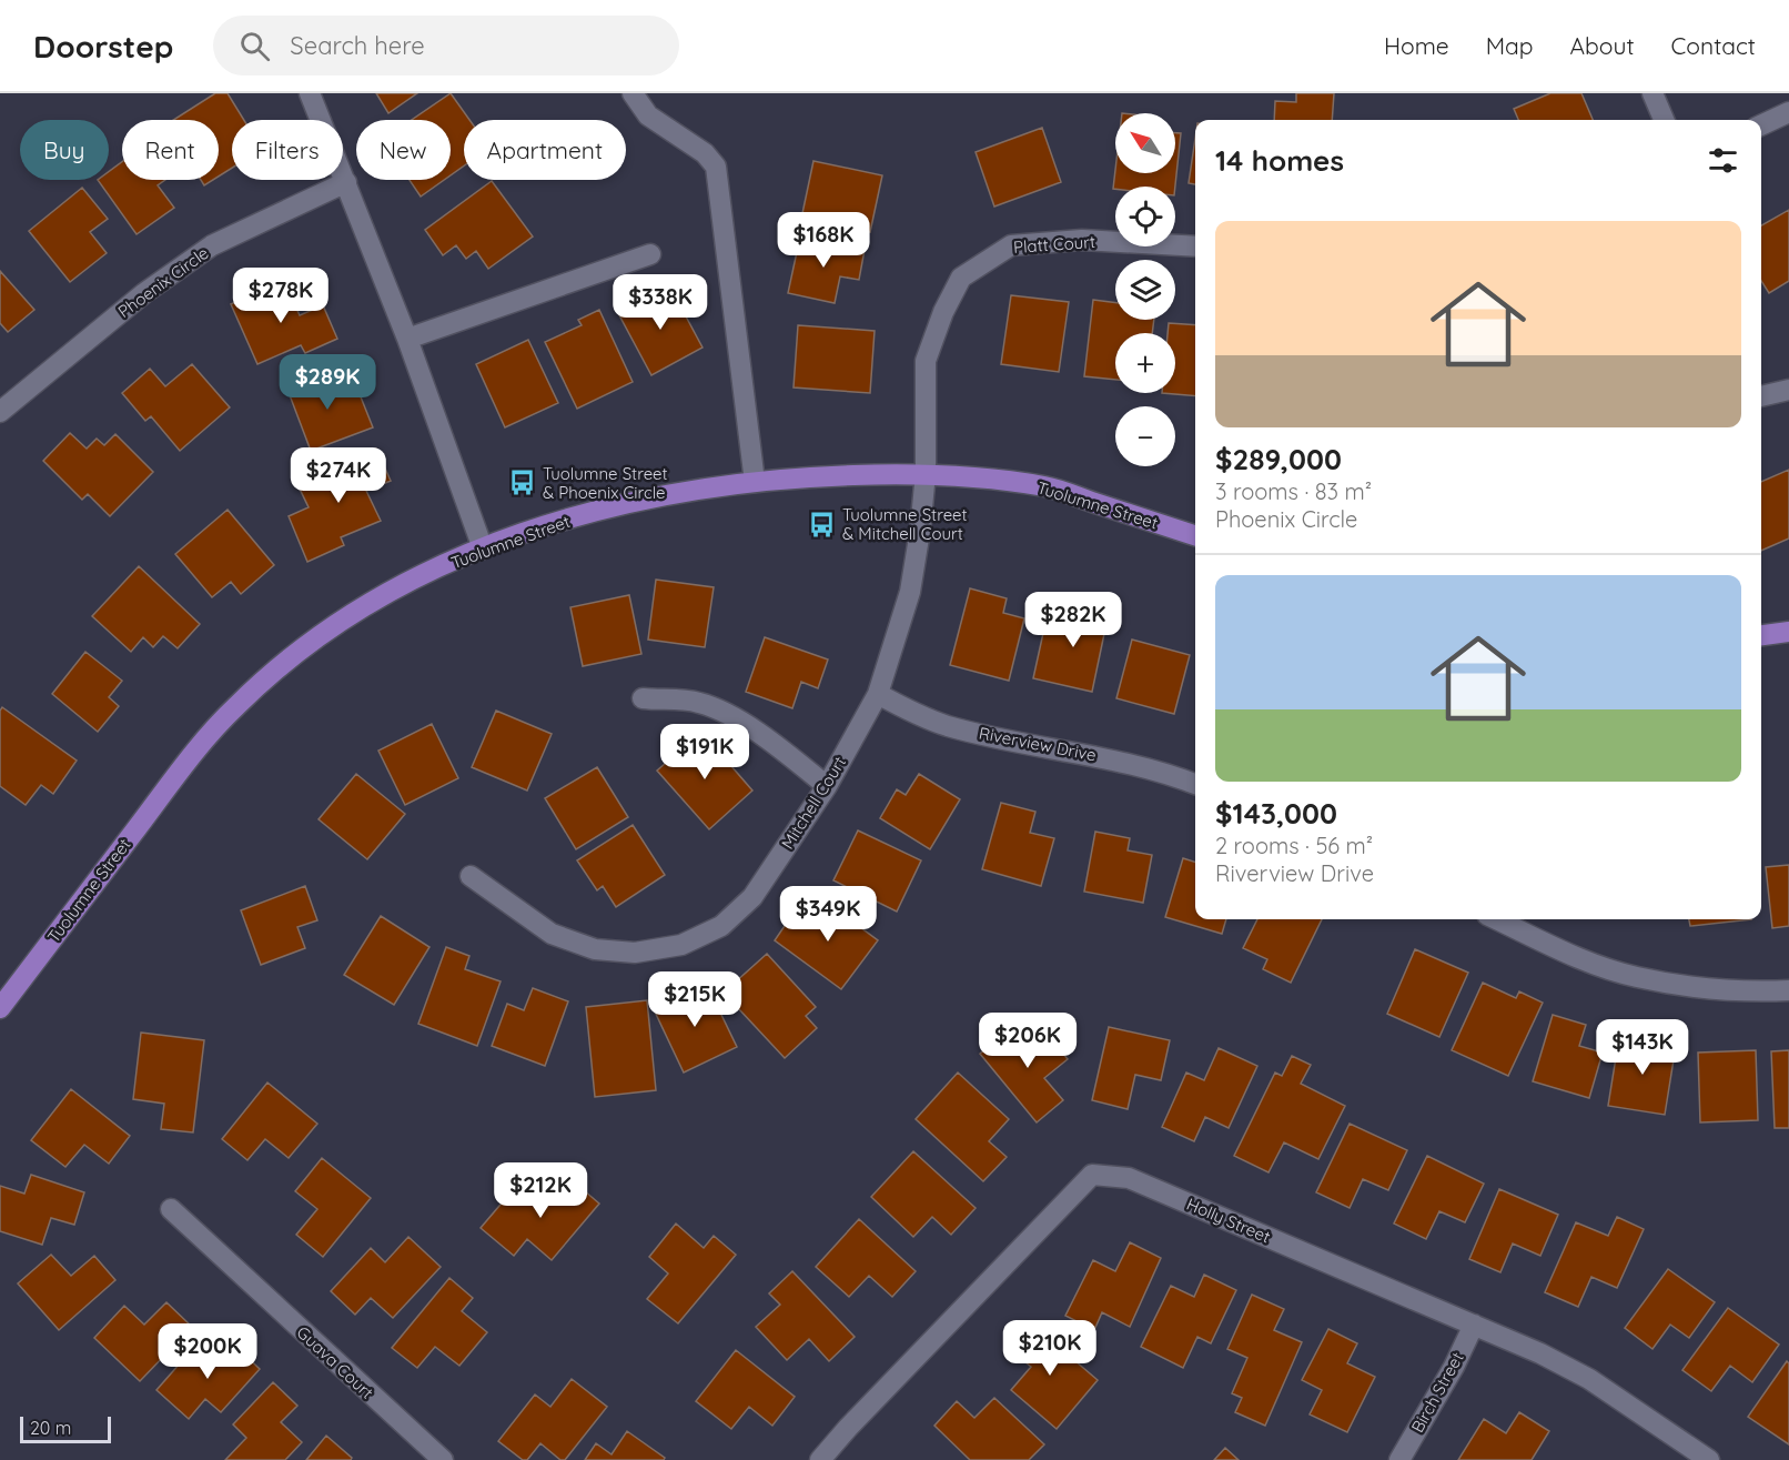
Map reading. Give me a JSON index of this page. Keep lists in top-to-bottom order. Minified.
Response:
{"streets":{"main road":["Tuolumne Street"],"street":["Platt Court","Phoenix Circle","Riverview Drive","Mitchell Court","Holly Street","Guava Court","Birch Street"]},"crossings":[["Platt Court","Tuolumne Street"],["Platt Court","Mitchell Court"],["Tuolumne Street","Mitchell Court"],["Riverview Drive","Mitchell Court"],["Holly Street","Birch Street"]],"places":{"bus stop":["Tuolumne Street & Phoenix Circle","Tuolumne Street & Mitchell Court"]},"scale_bar":"20 m","north":"top left","page":{"header":"Doorstep","search":"Search here","nav":["Home","Map","About","Contact"],"map_buttons":["+","−"],"chip":["Buy","Rent","Filters","New","Apartment"],"heading":"14 homes","list":[{"name":"$289,000","note":"3 rooms · 83 m² · Phoenix Circle"},{"name":"$143,000","note":"2 rooms · 56 m² · Riverview Drive"}],"price":["$168K","$278K","$338K","$289K","$274K","$282K","$191K","$349K","$215K","$206K","$143K","$212K","$210K","$200K"],"scale":"20 m"}}
